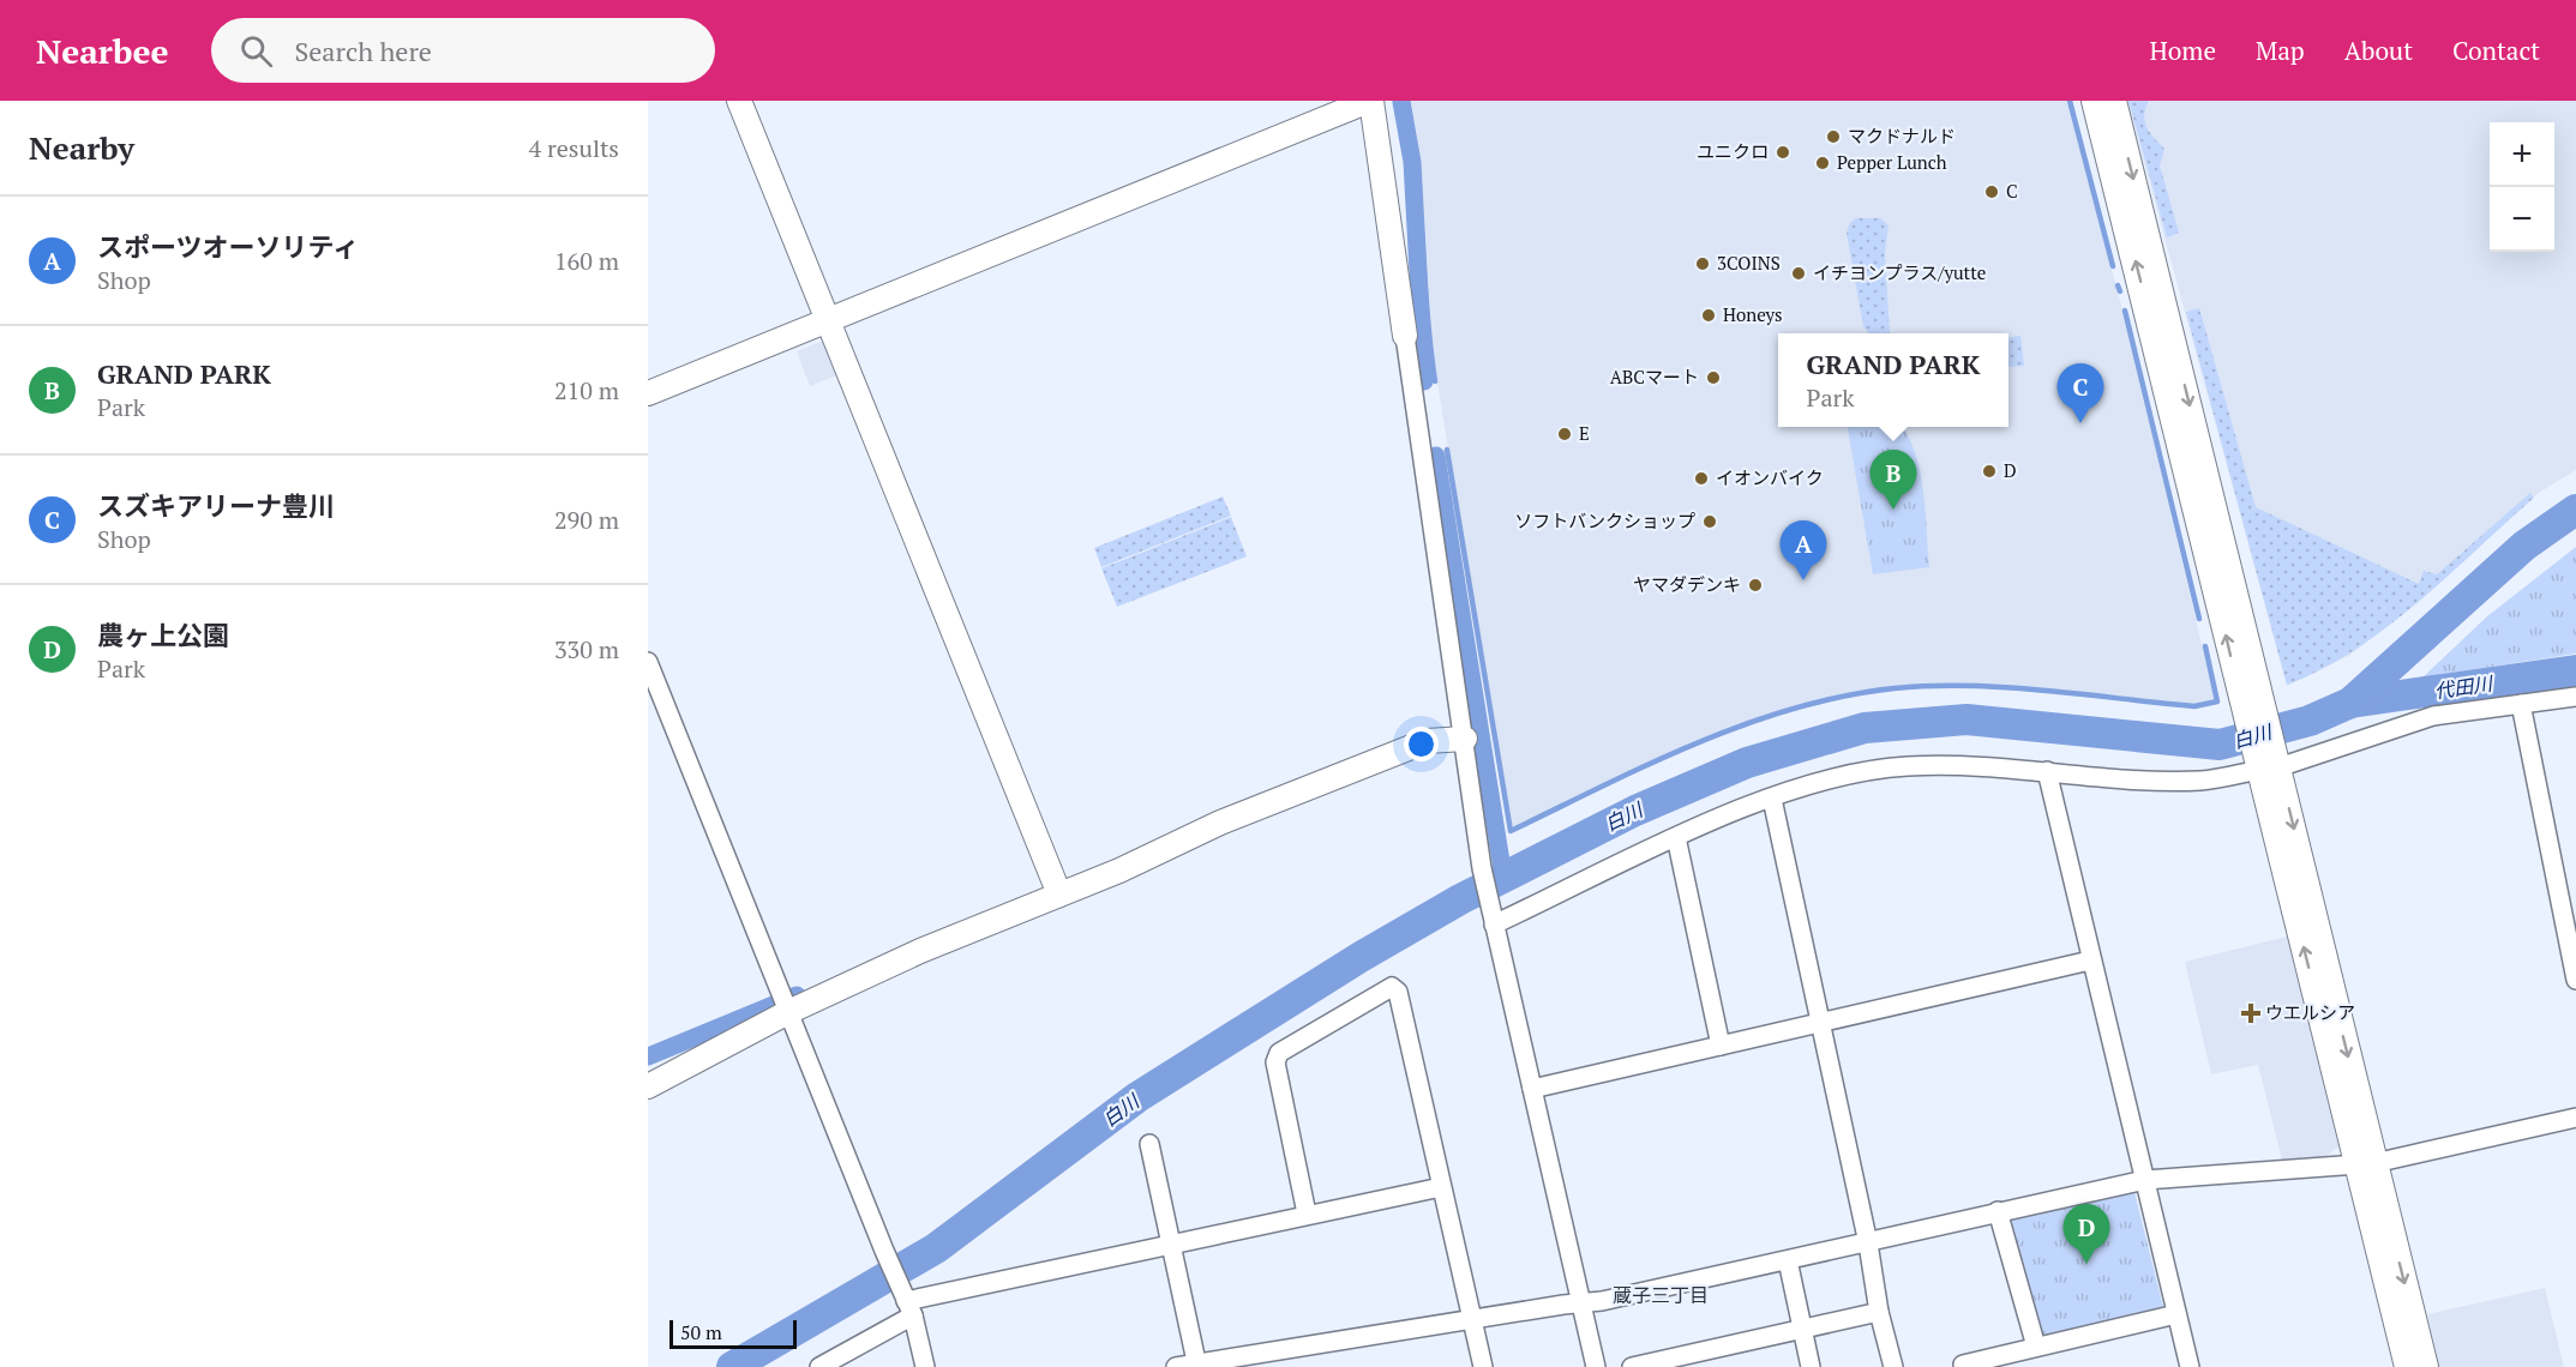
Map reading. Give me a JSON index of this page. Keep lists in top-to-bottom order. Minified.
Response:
{"districts":["蔵子三丁目"],"water":["代田川","白川"],"places":{"other":["マクドナルド","ユニクロ","Pepper Lunch","C","3COINS","イチヨンプラス/yutte","Honeys","ABCマート","E","D","イオンバイク","ソフトバンクショップ","ヤマダデンキ"],"health":["ウエルシア"]},"scale_bar":"50 m","page":{"header":"Nearbee","search":"Search here","nav":["Home","Map","About","Contact"],"heading":["Nearby","4 results"],"map_buttons":["+","−"],"list":[{"mark":"A","name":"スポーツオーソリティ","note":"Shop","value":"160 m"},{"mark":"B","name":"GRAND PARK","note":"Park","value":"210 m"},{"mark":"C","name":"スズキアリーナ豊川","note":"Shop","value":"290 m"},{"mark":"D","name":"農ヶ上公園","note":"Park","value":"330 m"}],"popup":["GRAND PARK","Park"],"pins":["C","B","A","D"],"scale":"50 m"}}
